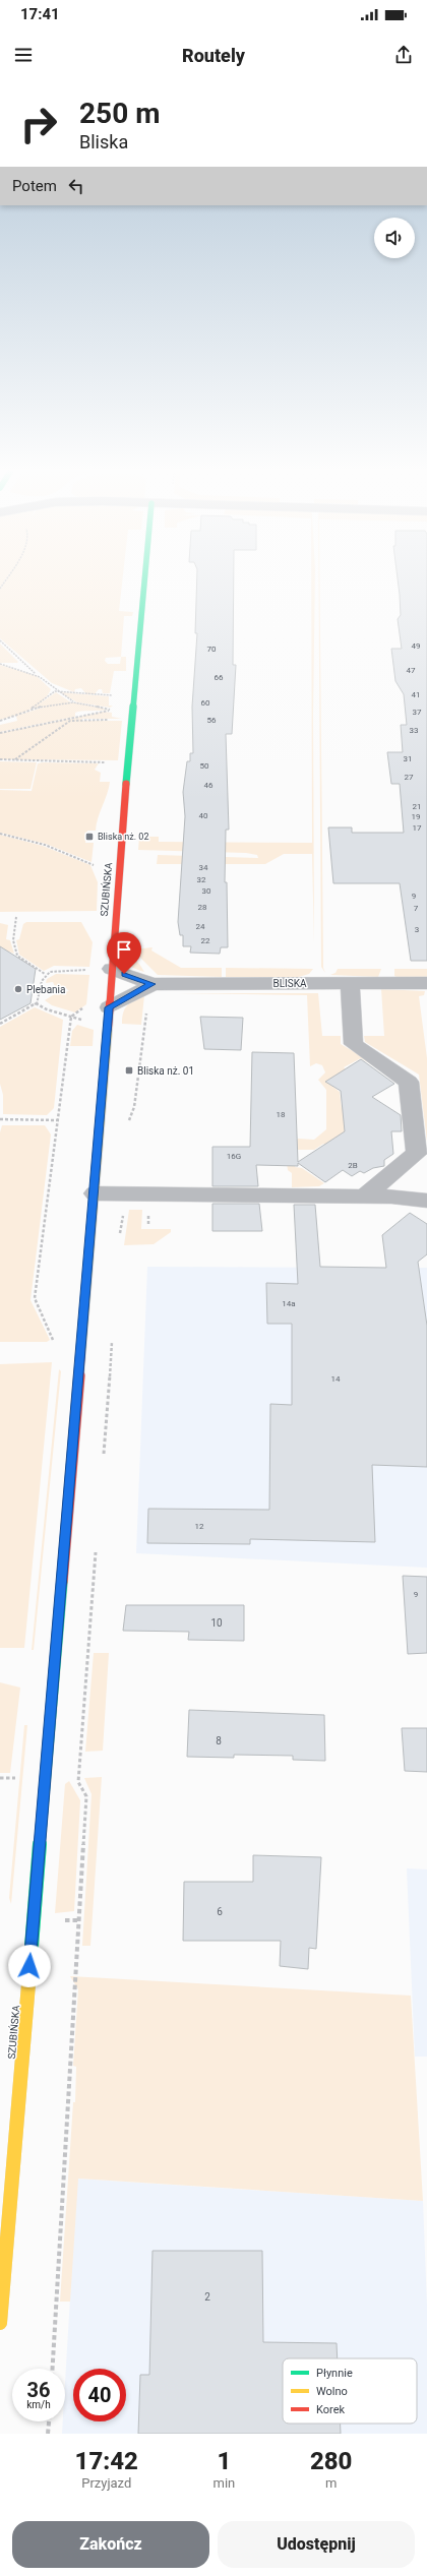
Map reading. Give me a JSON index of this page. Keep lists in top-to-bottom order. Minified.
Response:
{"streets":{"street":["SZUBIŃSKA","BLISKA"]},"crossings":[["SZUBIŃSKA","BLISKA"]],"places":{"transit":["Bliska nż. 02","Bliska nż. 01"],"other":["Plebania"]},"house_numbers":["49","70","47","66","41","60","37","56","33","31","50","27","46","21","40","19","17","34","32","30","9","28","7","24","3","22","18","16G","2B","14a","14","12","9","10","8","6","2"],"legend":["Płynnie","Wolno","Korek"],"page":{"status":"17:41","header":"Routely","turn":["250 m","Bliska"],"then":"Potem","speed":"36 km/h","limit":"40","eta":["17:42","Przyjazd","1","min","280","m"],"buttons":["Zakończ","Udostępnij"]}}
